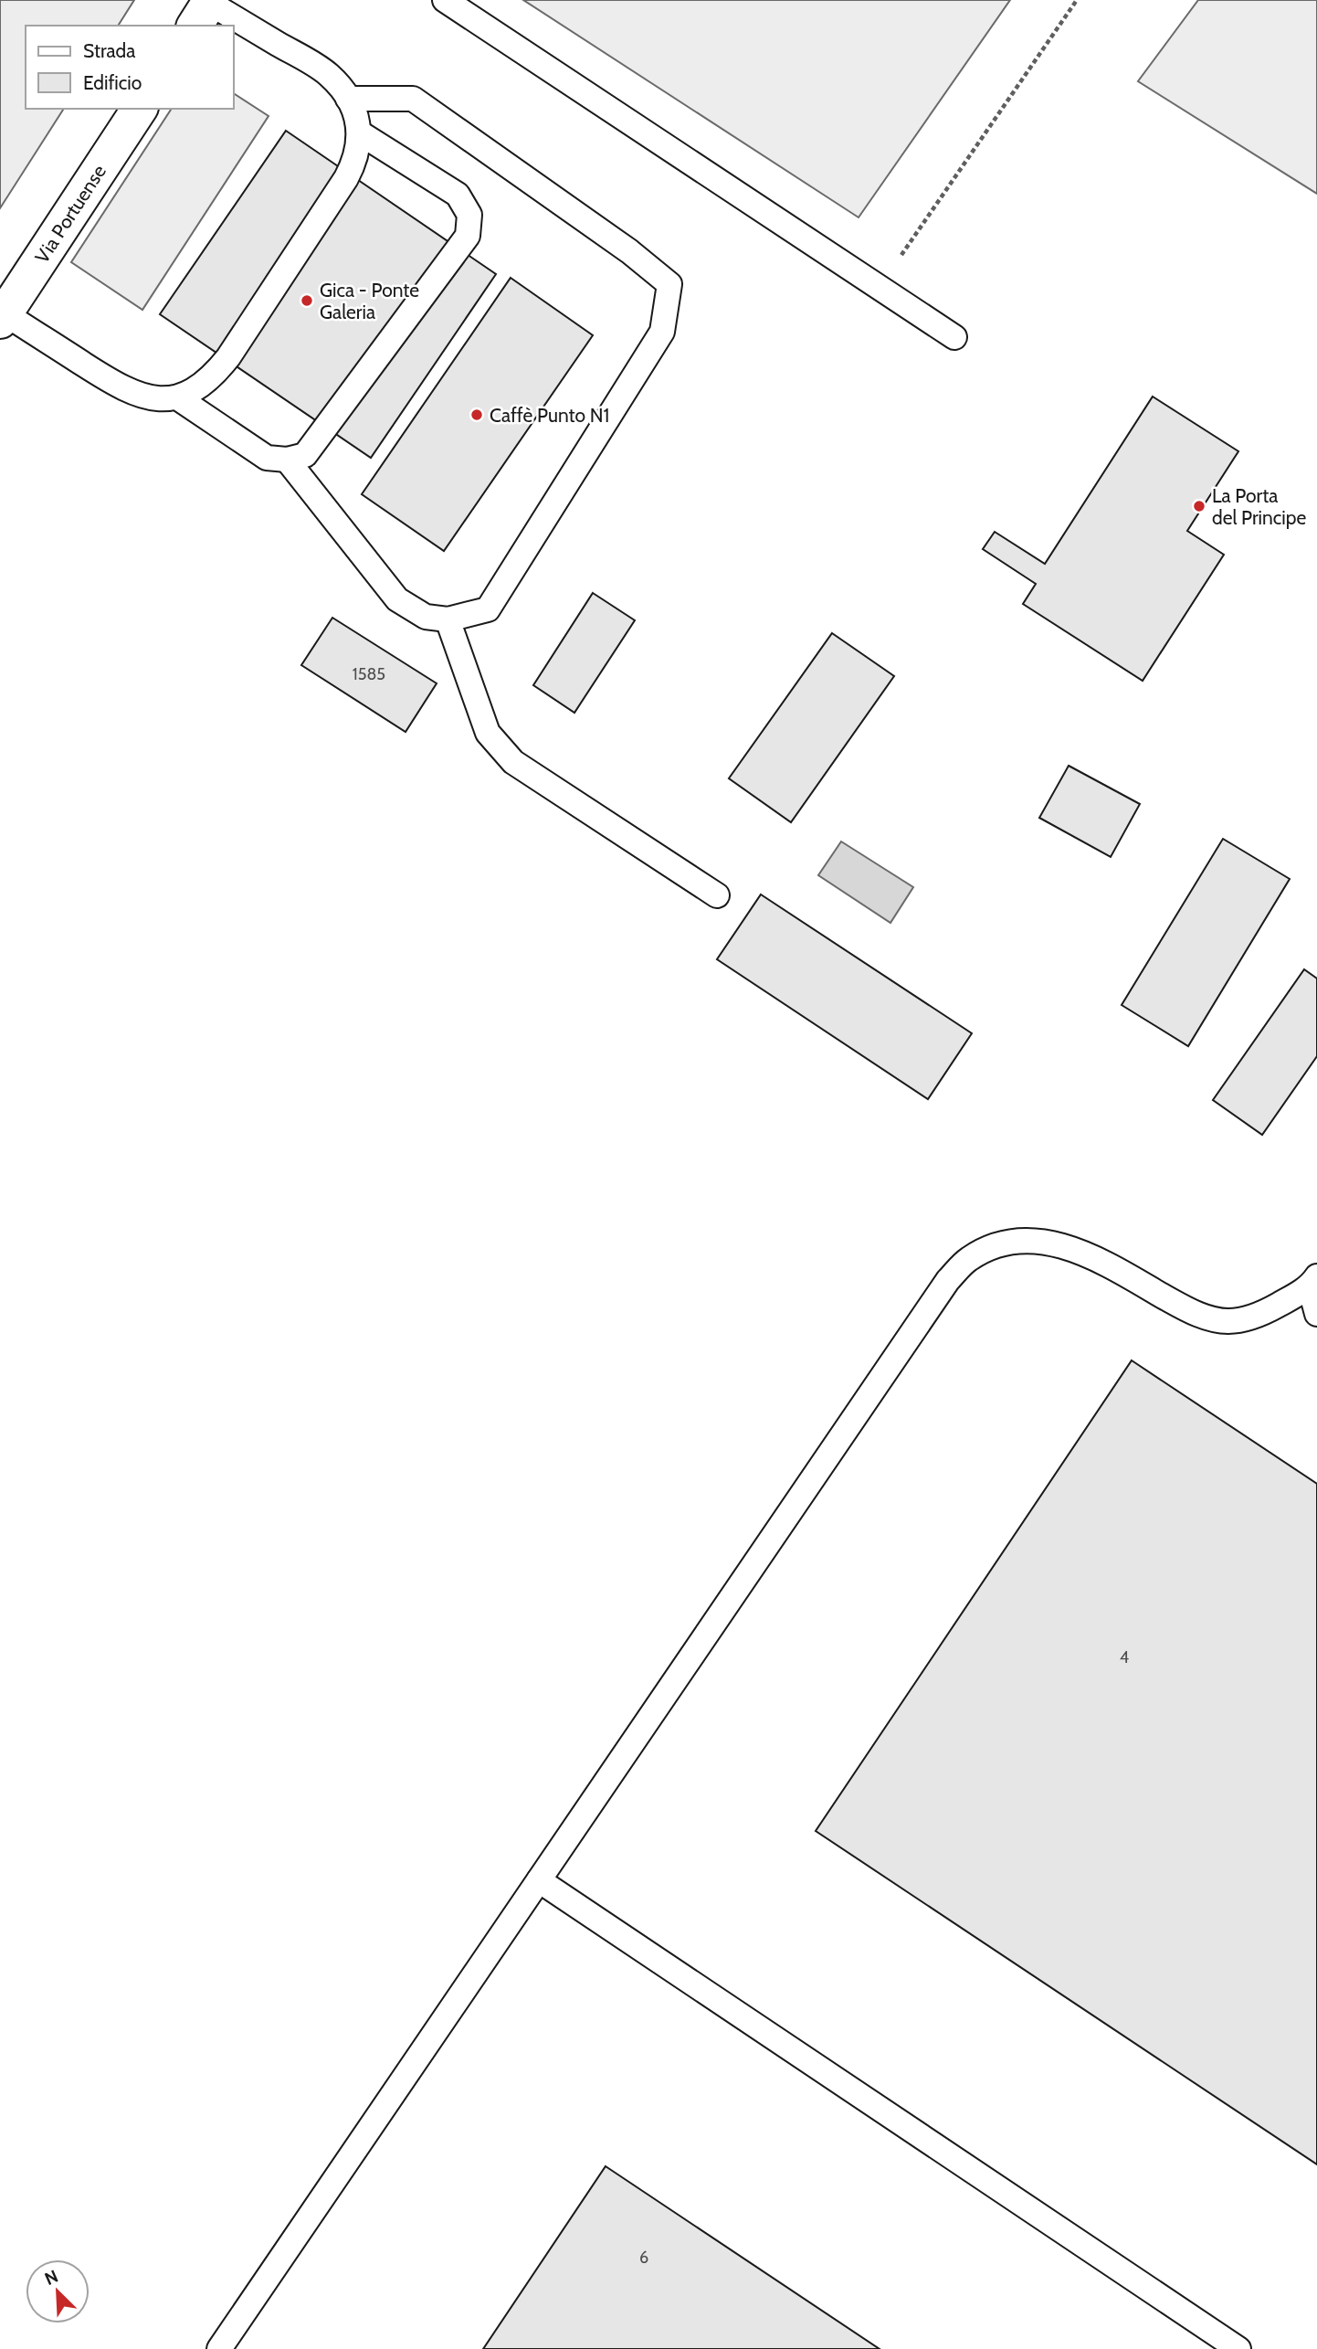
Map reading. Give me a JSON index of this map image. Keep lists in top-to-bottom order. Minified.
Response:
{"streets":{"street":["Via Portuense"]},"places":["Gica - Ponte Galeria","Caffè Punto N1","La Porta del Principe"],"house_numbers":["1585","4","6"],"legend":["Strada","Edificio"],"north":"top left"}
